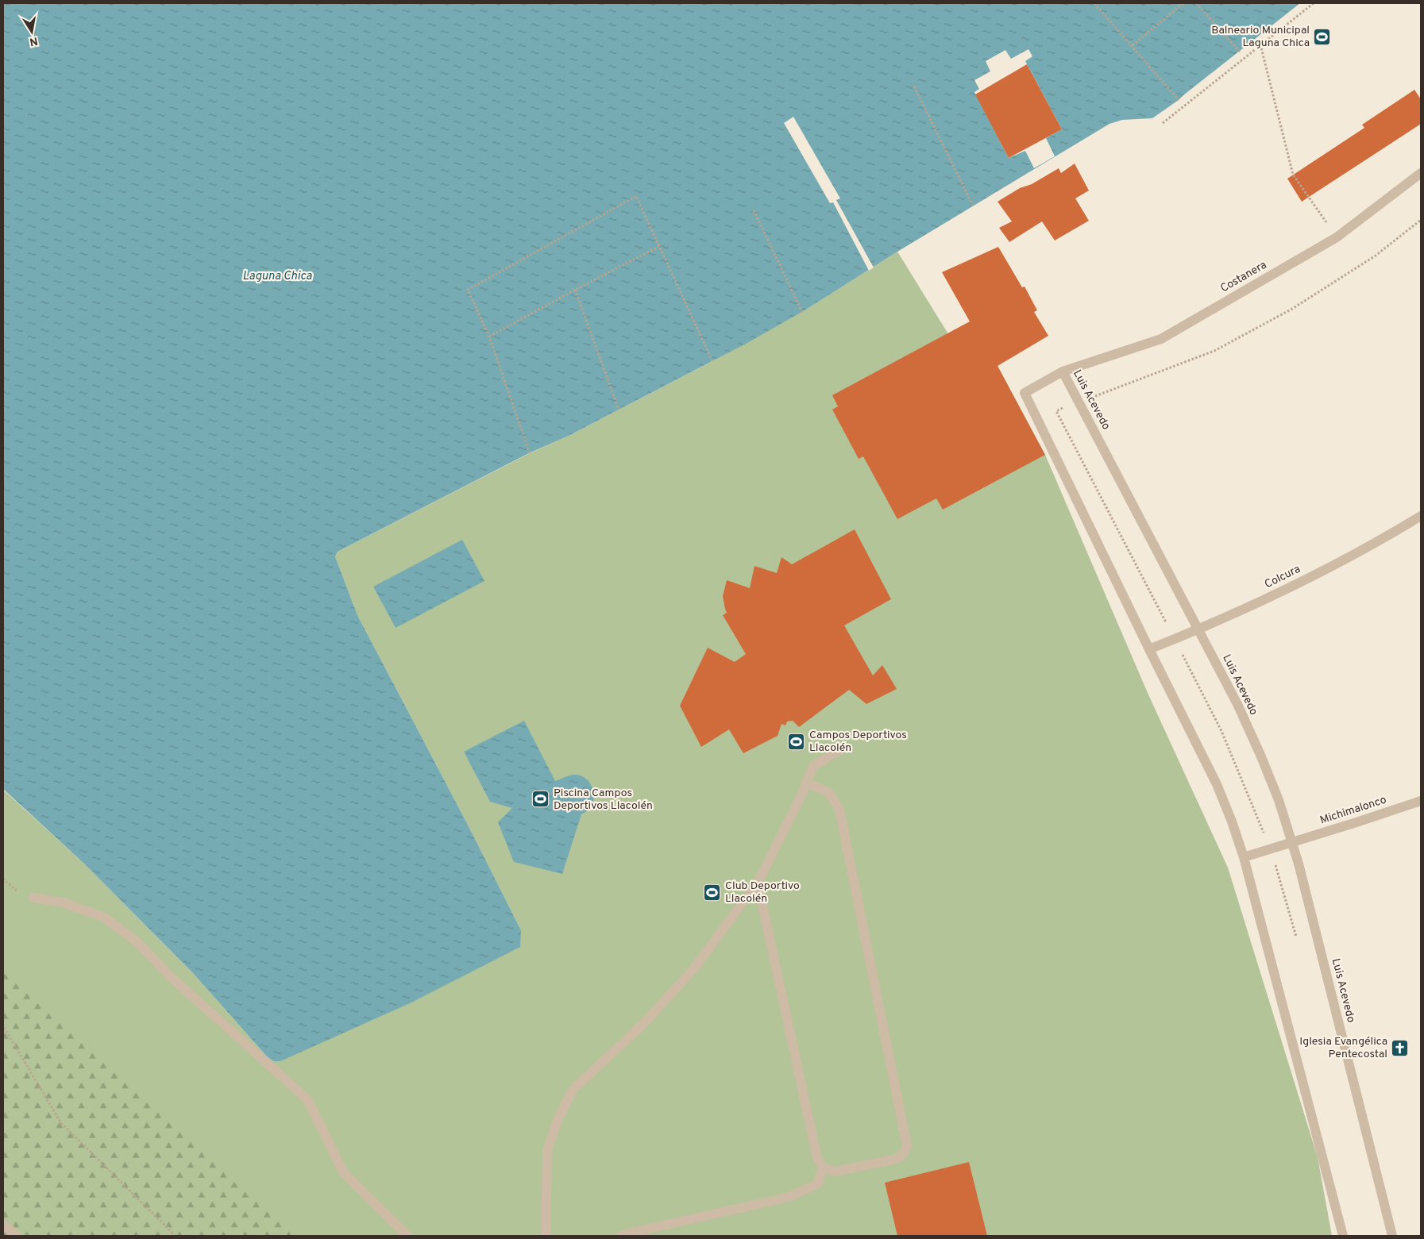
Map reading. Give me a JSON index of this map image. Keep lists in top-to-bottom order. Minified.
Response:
{"streets":{"street":["Costanera","Luis Acevedo","Colcura","Michimalonco"]},"crossings":[["Costanera","Luis Acevedo"],["Luis Acevedo","Colcura"],["Luis Acevedo","Michimalonco"]],"water":["Laguna Chica"],"places":{"sports":["Balneario Municipal Laguna Chica","Campos Deportivos Llacolén","Piscina Campos Deportivos Llacolén","Club Deportivo Llacolén"],"church":["Iglesia Evangélica Pentecostal"]},"north":"bottom"}
